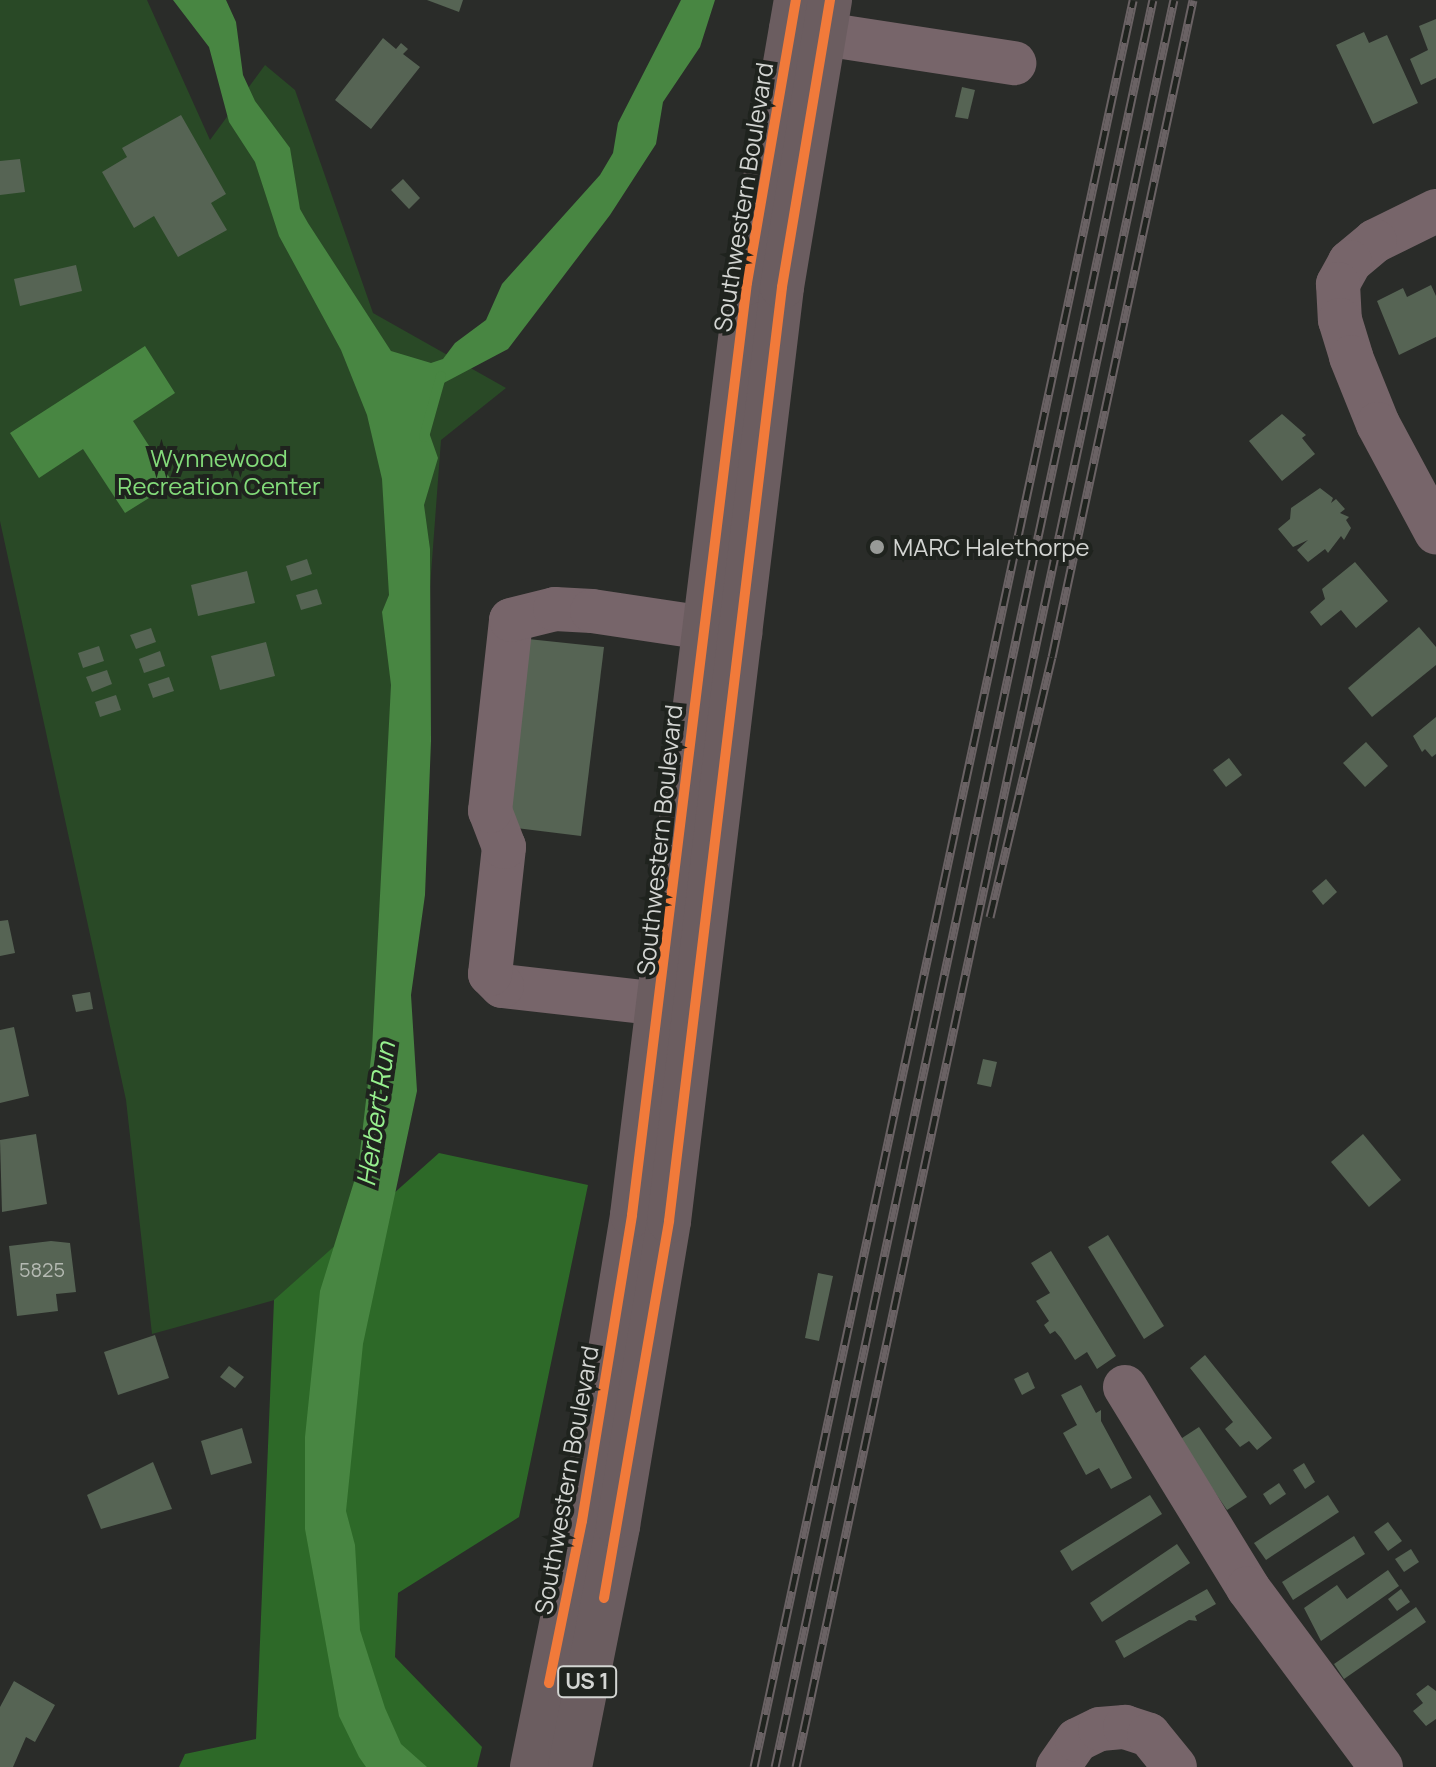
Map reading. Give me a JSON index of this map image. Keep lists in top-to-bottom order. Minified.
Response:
{"streets":{"main road":["Southwestern Boulevard","US 1"]},"water":["Herbert Run"],"parks":["Wynnewood Recreation Center"],"places":["MARC Halethorpe"],"house_numbers":["5825"]}
